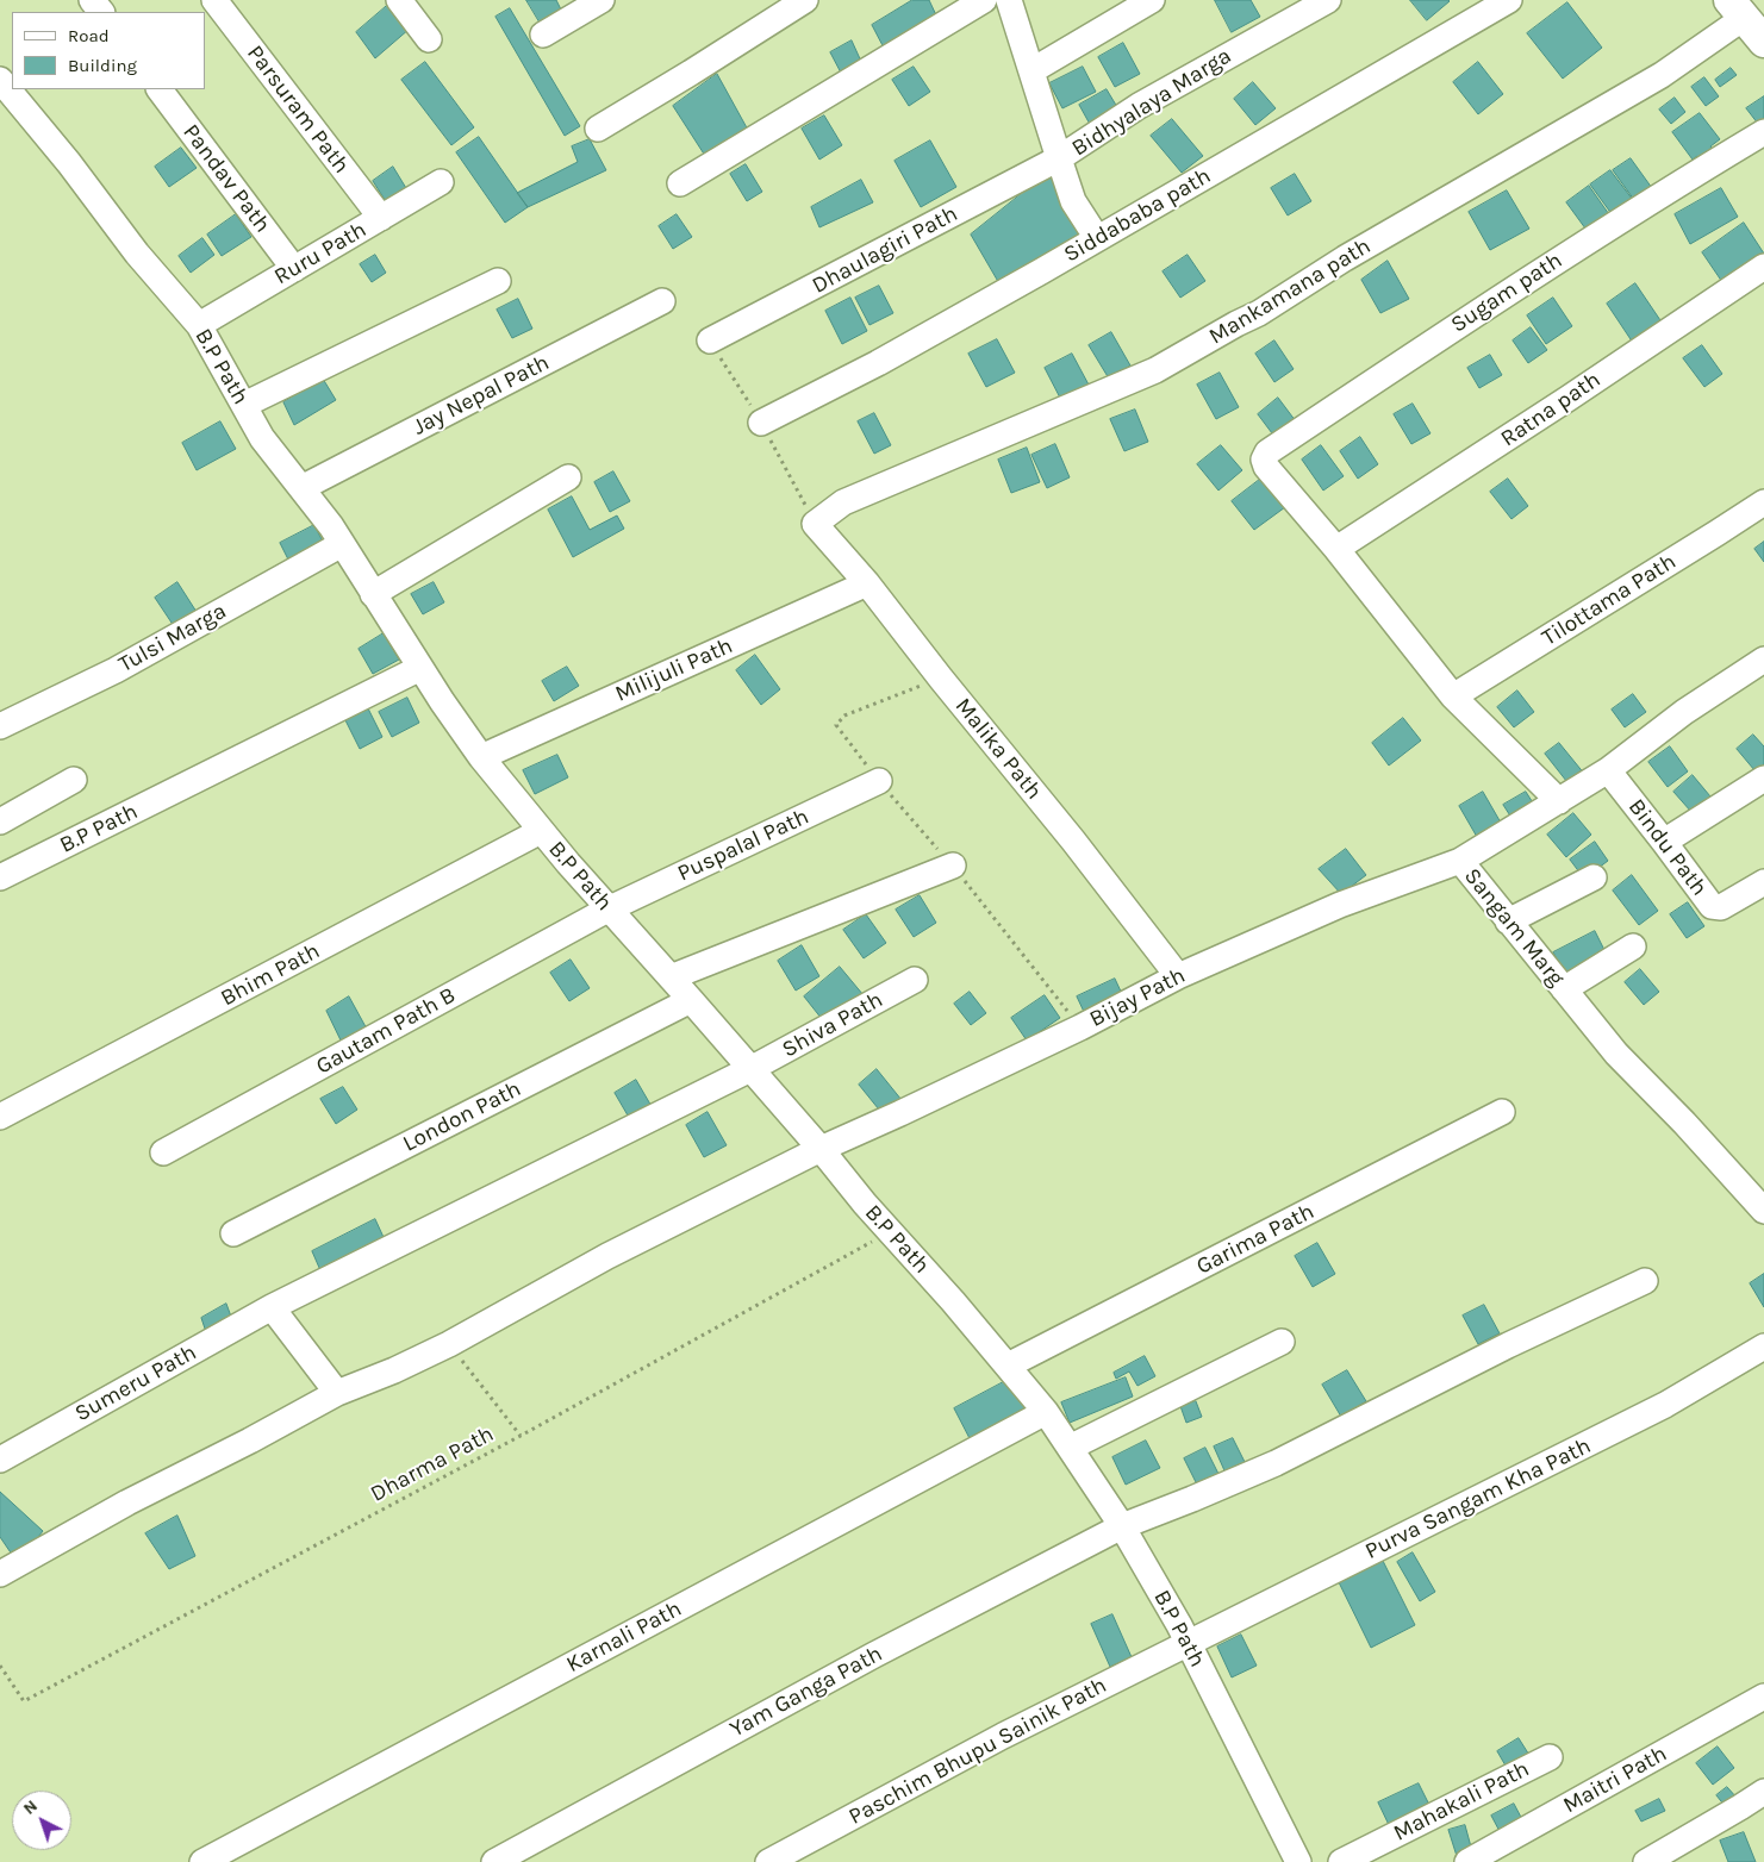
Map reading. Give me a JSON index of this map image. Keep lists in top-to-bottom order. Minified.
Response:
{"streets":{"street":["Bidhyalaya Marga","Parsuram Path","Pandav Path","Siddababa path","Dhaulagiri Path","Ruru Path","Mankamana path","Sugam path","B.P Path","Jay Nepal Path","Ratna path","Tilottama Path","Tulsi Marga","Milijuli Path","Malika Path","Puspalal Path","Bindu Path","Sangam Marg","Bhim Path","Bijay Path","Shiva Path","Gautam Path B","London Path","Garima Path","Sumeru Path","Purva Sangam Kha Path","Karnali Path","Yam Ganga Path","Paschim Bhupu Sainik Path","Maitri Path","Mahakali Path"],"path":["Dharma Path"]},"crossings":[["Bidhyalaya Marga","Dhaulagiri Path"],["Parsuram Path","Ruru Path"],["Pandav Path","Ruru Path"],["Ruru Path","B.P Path"],["Mankamana path","Malika Path"],["Sugam path","Ratna path"],["B.P Path","Jay Nepal Path"],["B.P Path","Tulsi Marga"],["B.P Path","Milijuli Path"],["B.P Path","Puspalal Path"],["B.P Path","Bhim Path"],["B.P Path","Bijay Path"],["B.P Path","Shiva Path"],["B.P Path","Gautam Path B"],["B.P Path","London Path"],["B.P Path","Garima Path"],["B.P Path","Dharma Path"],["B.P Path","Purva Sangam Kha Path"],["B.P Path","Karnali Path"],["B.P Path","Yam Ganga Path"],["B.P Path","Paschim Bhupu Sainik Path"],["Milijuli Path","Malika Path"],["Malika Path","Bijay Path"],["Puspalal Path","Gautam Path B"],["Bindu Path","Sangam Marg"],["Sangam Marg","Bijay Path"],["Shiva Path","Sumeru Path"],["Purva Sangam Kha Path","Paschim Bhupu Sainik Path"]],"legend":["Road","Building"],"north":"top left"}
